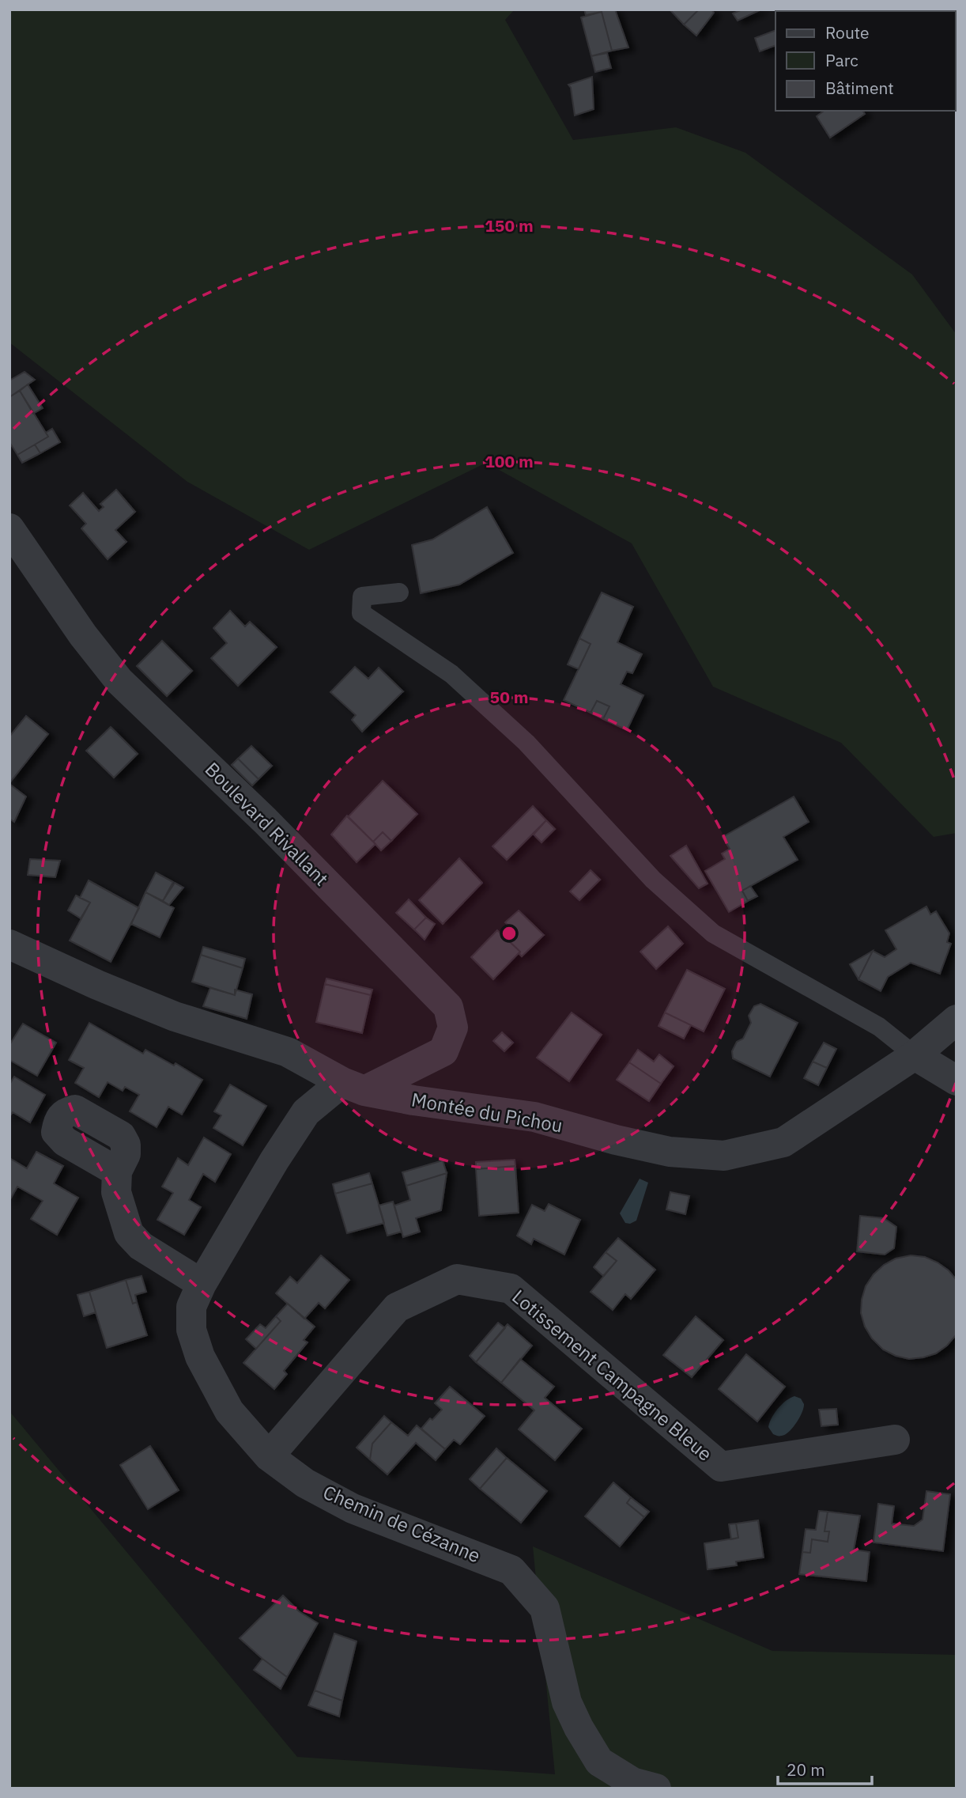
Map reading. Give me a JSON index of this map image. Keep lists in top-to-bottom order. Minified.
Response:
{"streets":{"street":["Boulevard Rivallant","Montée du Pichou","Lotissement Campagne Bleue","Chemin de Cézanne"]},"crossings":[["Boulevard Rivallant","Montée du Pichou"],["Boulevard Rivallant","Chemin de Cézanne"],["Montée du Pichou","Chemin de Cézanne"],["Lotissement Campagne Bleue","Chemin de Cézanne"]],"legend":["Route","Parc","Bâtiment"],"scale_bar":"20 m","rings":["150 m","100 m","50 m"]}
